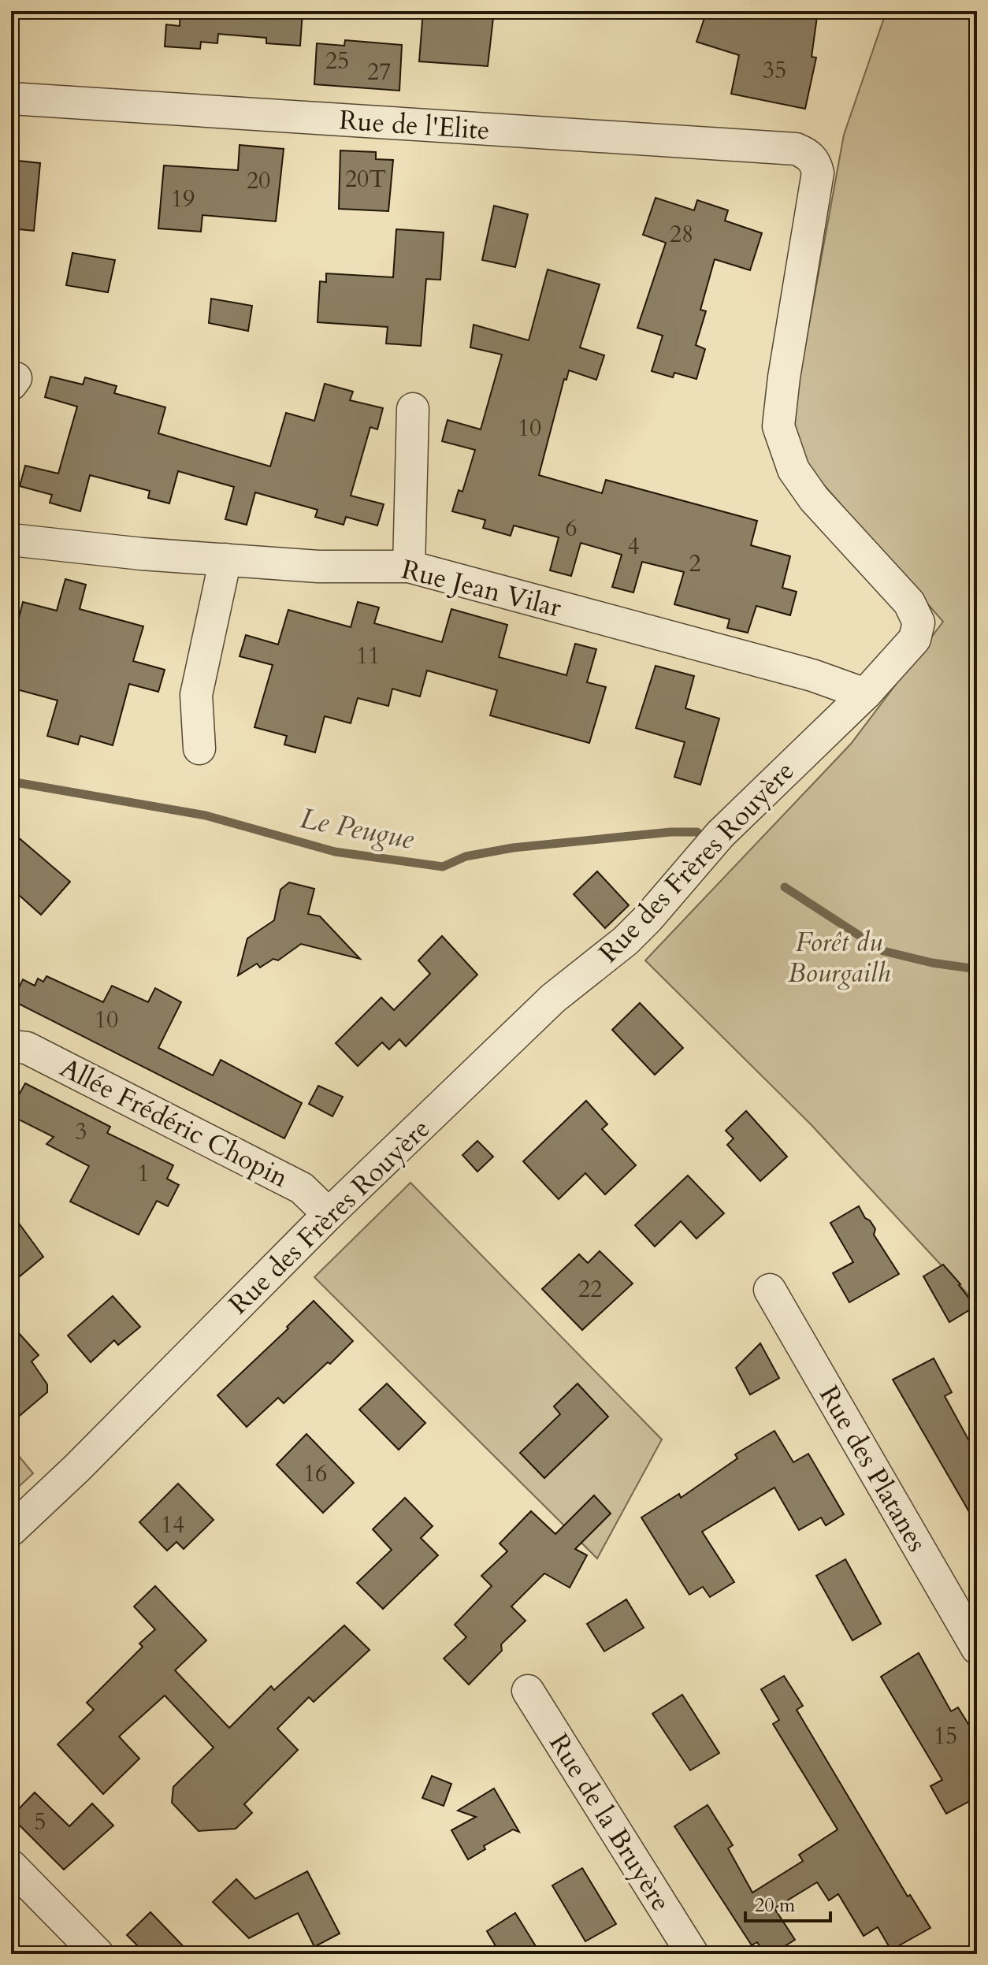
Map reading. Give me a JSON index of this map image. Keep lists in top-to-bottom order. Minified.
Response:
{"streets":{"street":["Rue de l'Elite","Rue Jean Vilar","Rue des Frères Rouyère","Allée Frédéric Chopin","Rue des Platanes","Rue de la Bruyère"]},"crossings":[["Rue de l'Elite","Rue des Frères Rouyère"],["Rue Jean Vilar","Rue des Frères Rouyère"],["Rue des Frères Rouyère","Allée Frédéric Chopin"]],"water":["Le Peugue"],"parks":["Forêt du Bourgailh"],"house_numbers":["25","35","27","20T","20","19","28","10","6","4","2","11","10","3","1","22","16","14","15","5"],"scale_bar":"20 m"}
